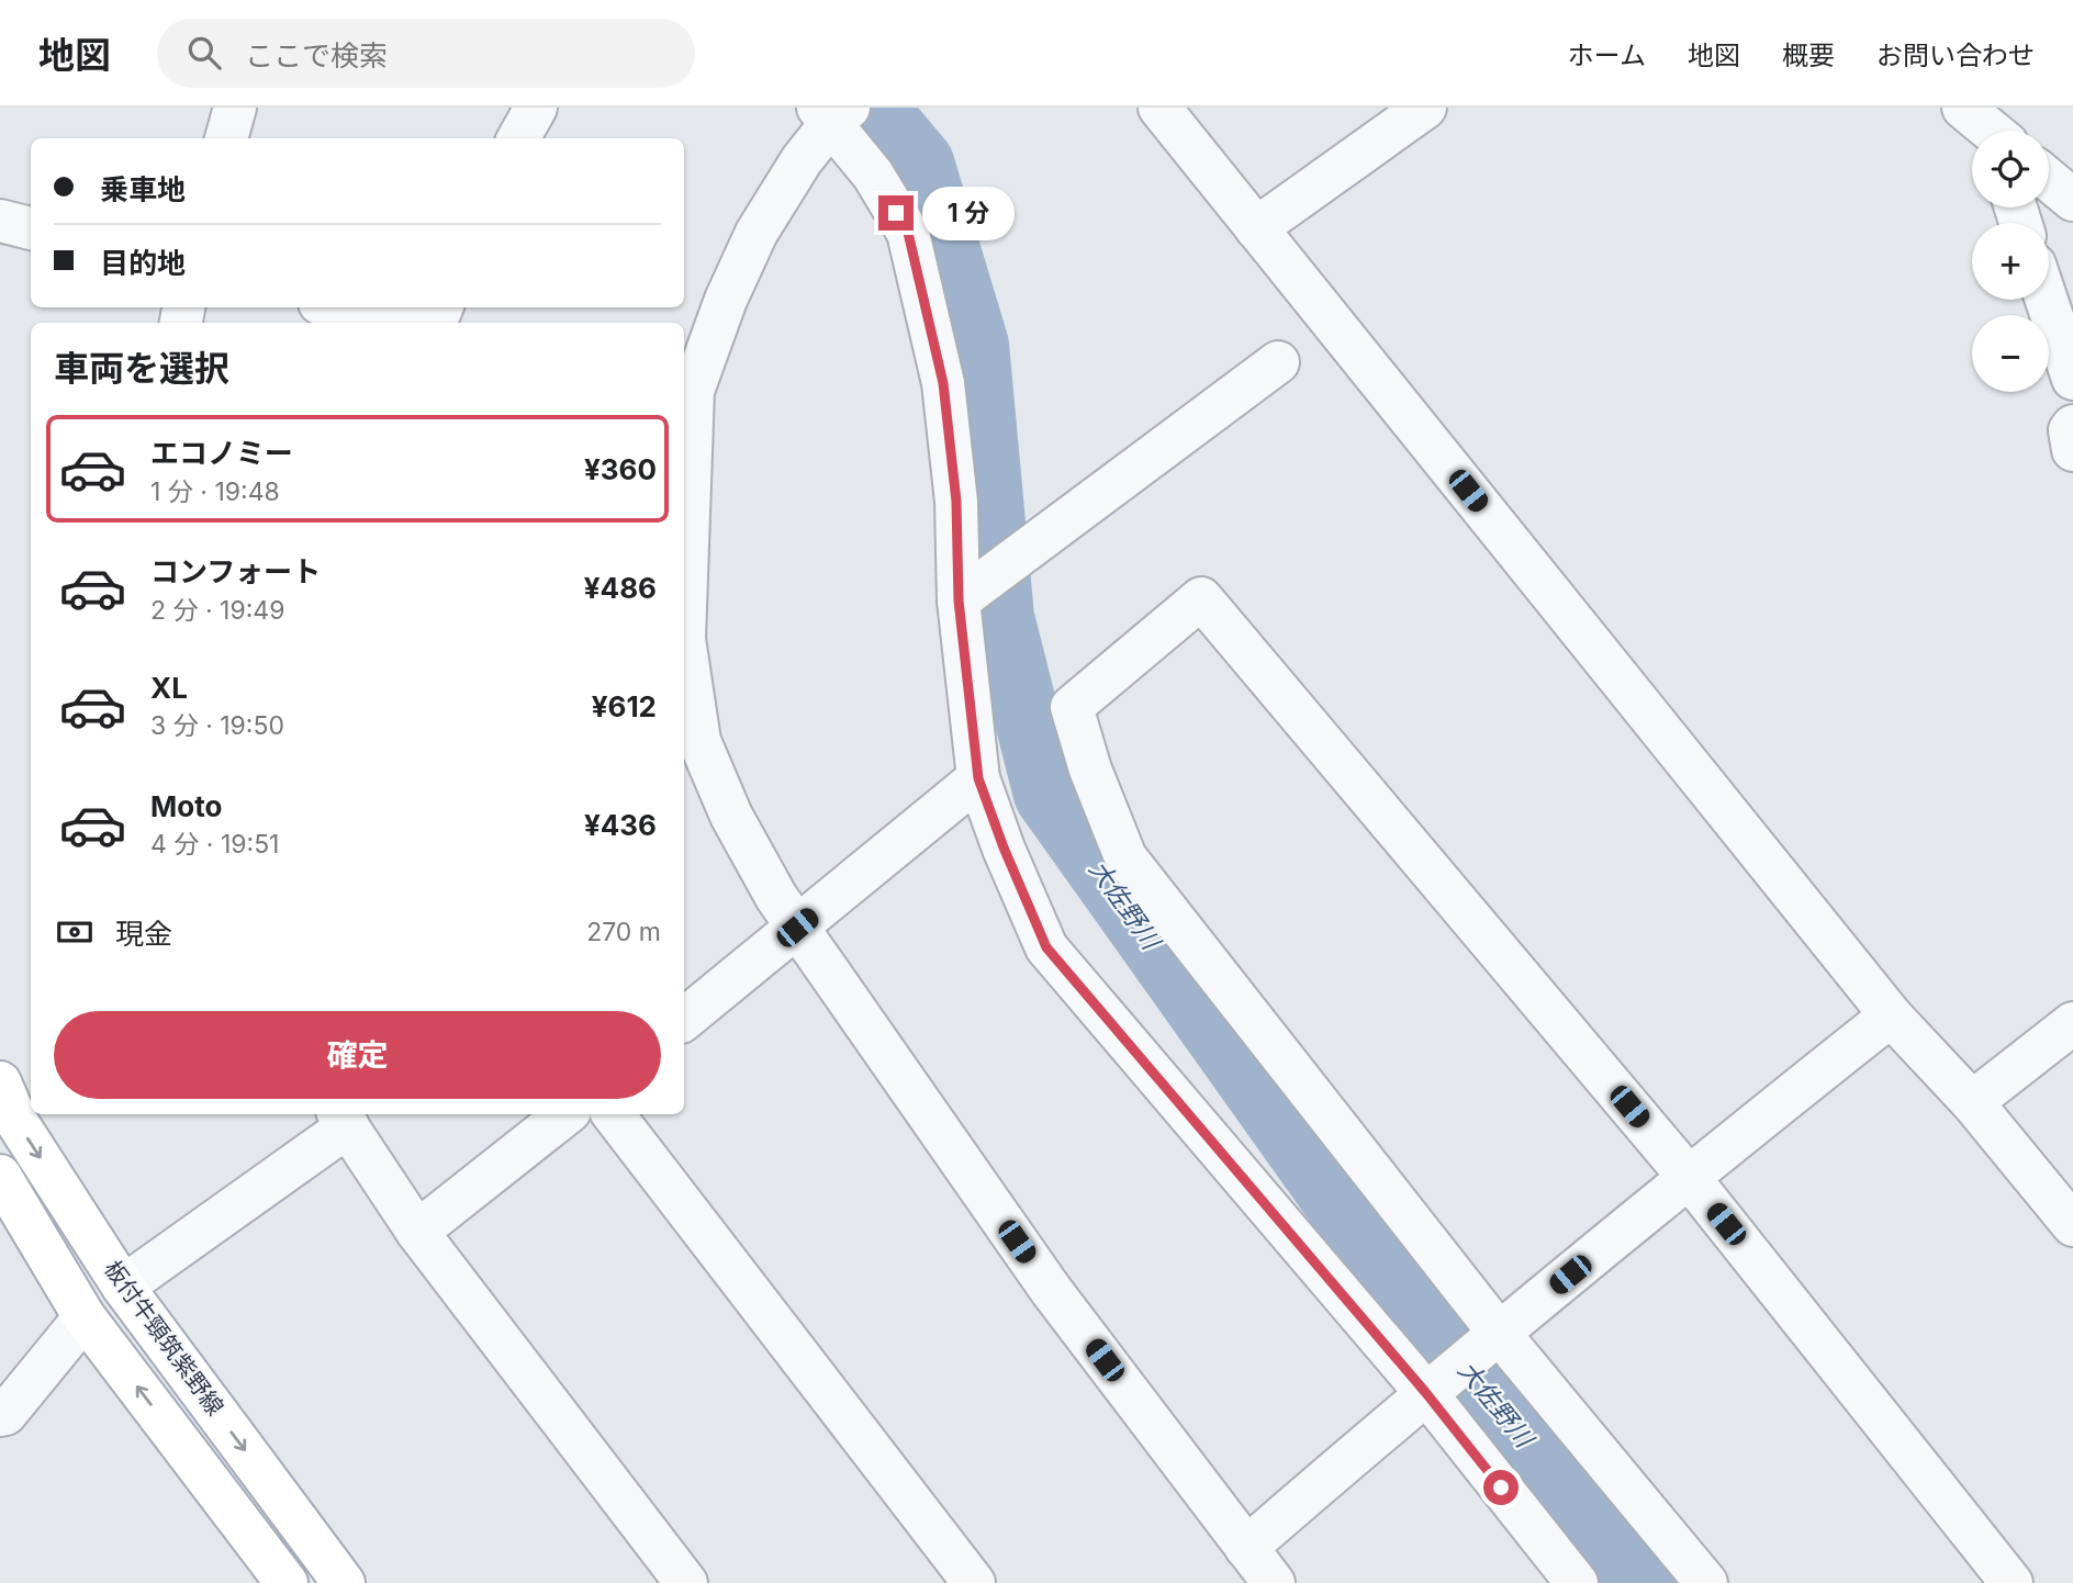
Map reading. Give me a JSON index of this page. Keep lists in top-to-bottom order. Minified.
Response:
{"streets":{"main road":["板付牛頸筑紫野線"]},"water":["大佐野川"],"page":{"header":"地図","search":"ここで検索","nav":["ホーム","地図","概要","お問い合わせ"],"map_buttons":["+","−"],"banner":["乗車地","目的地"],"bubble":"1 分","heading":"車両を選択","list":[{"name":"エコノミー","note":"1 分 · 19:48","value":"¥360"},{"name":"コンフォート","note":"2 分 · 19:49","value":"¥486"},{"name":"XL","note":"3 分 · 19:50","value":"¥612"},{"name":"Moto","note":"4 分 · 19:51","value":"¥436"}],"pay":["現金","270 m"],"buttons":"確定"}}
